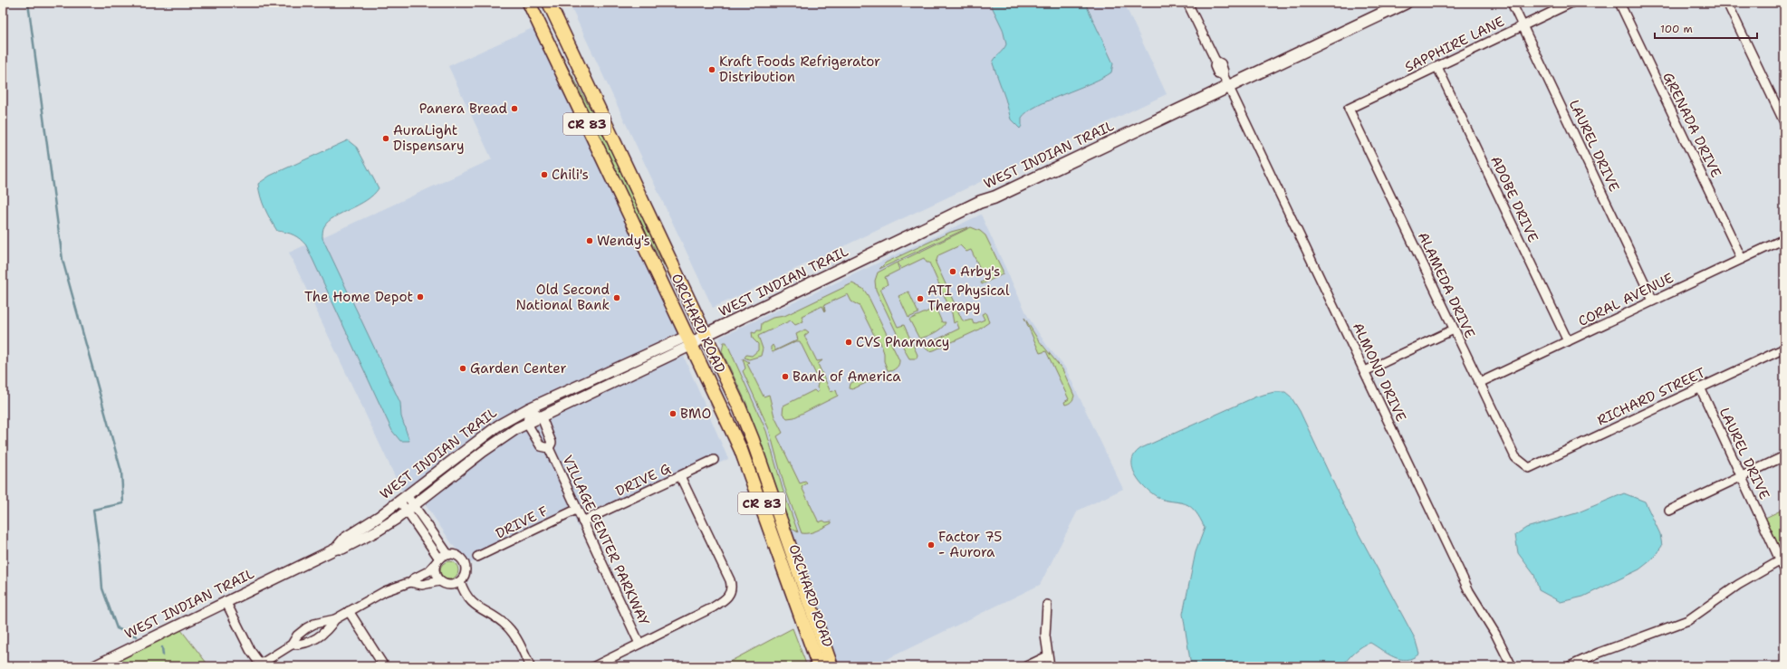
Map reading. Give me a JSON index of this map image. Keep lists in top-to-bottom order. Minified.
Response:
{"streets":{"main road":["CR 83","WEST INDIAN TRAIL","ORCHARD ROAD"],"street":["SAPPHIRE LANE","GRENADA DRIVE","LAUREL DRIVE","ADOBE DRIVE","ALAMEDA DRIVE","CORAL AVENUE","ALMOND DRIVE","RICHARD STREET","DRIVE G","DRIVE F","VILLAGE CENTER PARKWAY"]},"crossings":[["SAPPHIRE LANE","LAUREL DRIVE"],["SAPPHIRE LANE","ADOBE DRIVE"],["SAPPHIRE LANE","ALAMEDA DRIVE"],["GRENADA DRIVE","CORAL AVENUE"],["LAUREL DRIVE","CORAL AVENUE"],["LAUREL DRIVE","RICHARD STREET"],["WEST INDIAN TRAIL","ORCHARD ROAD"],["WEST INDIAN TRAIL","ALMOND DRIVE"],["WEST INDIAN TRAIL","VILLAGE CENTER PARKWAY"],["ADOBE DRIVE","CORAL AVENUE"],["ALAMEDA DRIVE","CORAL AVENUE"],["ALAMEDA DRIVE","RICHARD STREET"],["DRIVE G","VILLAGE CENTER PARKWAY"],["DRIVE F","VILLAGE CENTER PARKWAY"]],"places":["Kraft Foods Refrigerator Distribution","Panera Bread","AuraLight Dispensary","Chili's","Wendy's","Arby's","The Home Depot","Old Second National Bank","ATI Physical Therapy","CVS Pharmacy","Garden Center","Bank of America","BMO","Factor 75 - Aurora"],"scale_bar":"100 m"}
